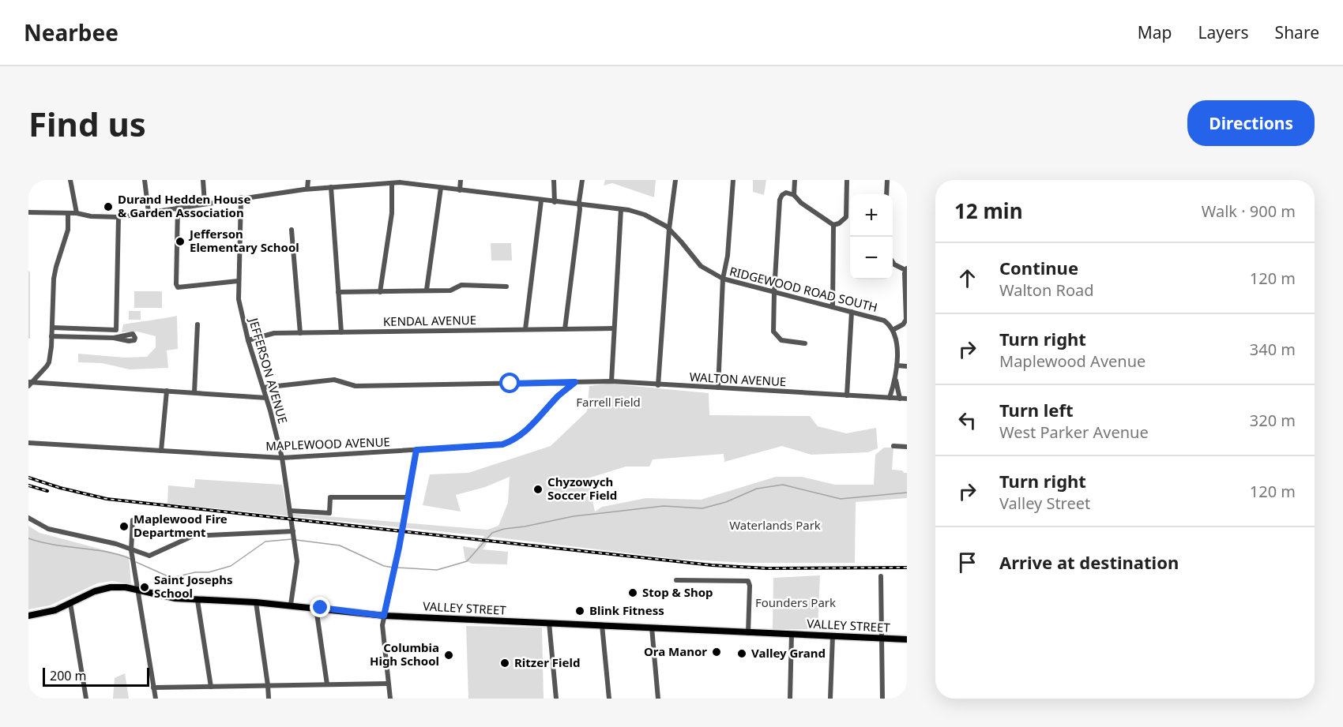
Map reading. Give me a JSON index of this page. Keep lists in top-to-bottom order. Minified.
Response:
{"streets":{"main road":["VALLEY STREET"],"street":["RIDGEWOOD ROAD SOUTH","KENDAL AVENUE","JEFFERSON AVENUE","WALTON AVENUE","MAPLEWOOD AVENUE"]},"crossings":[["RIDGEWOOD ROAD SOUTH","JEFFERSON AVENUE"],["KENDAL AVENUE","JEFFERSON AVENUE"],["JEFFERSON AVENUE","WALTON AVENUE"],["JEFFERSON AVENUE","MAPLEWOOD AVENUE"],["JEFFERSON AVENUE","VALLEY STREET"],["WALTON AVENUE","MAPLEWOOD AVENUE"]],"parks":["Farrell Field","Waterlands Park","Founders Park"],"places":["Durand Hedden House & Garden Association","Jefferson Elementary School","Chyzowych Soccer Field","Maplewood Fire Department","Saint Josephs School","Stop & Shop","Blink Fitness","Ora Manor","Valley Grand","Columbia High School","Ritzer Field"],"scale_bar":"200 m","page":{"header":"Nearbee","nav":["Map","Layers","Share"],"buttons":"Directions","title":"Find us","heading":["12 min","Walk · 900 m"],"map_buttons":["+","−"],"list":[["Continue","Walton Road","120 m"],["Turn right","Maplewood Avenue","340 m"],["Turn left","West Parker Avenue","320 m"],["Turn right","Valley Street","120 m"],"Arrive at destination"],"scale":"200 m"}}
